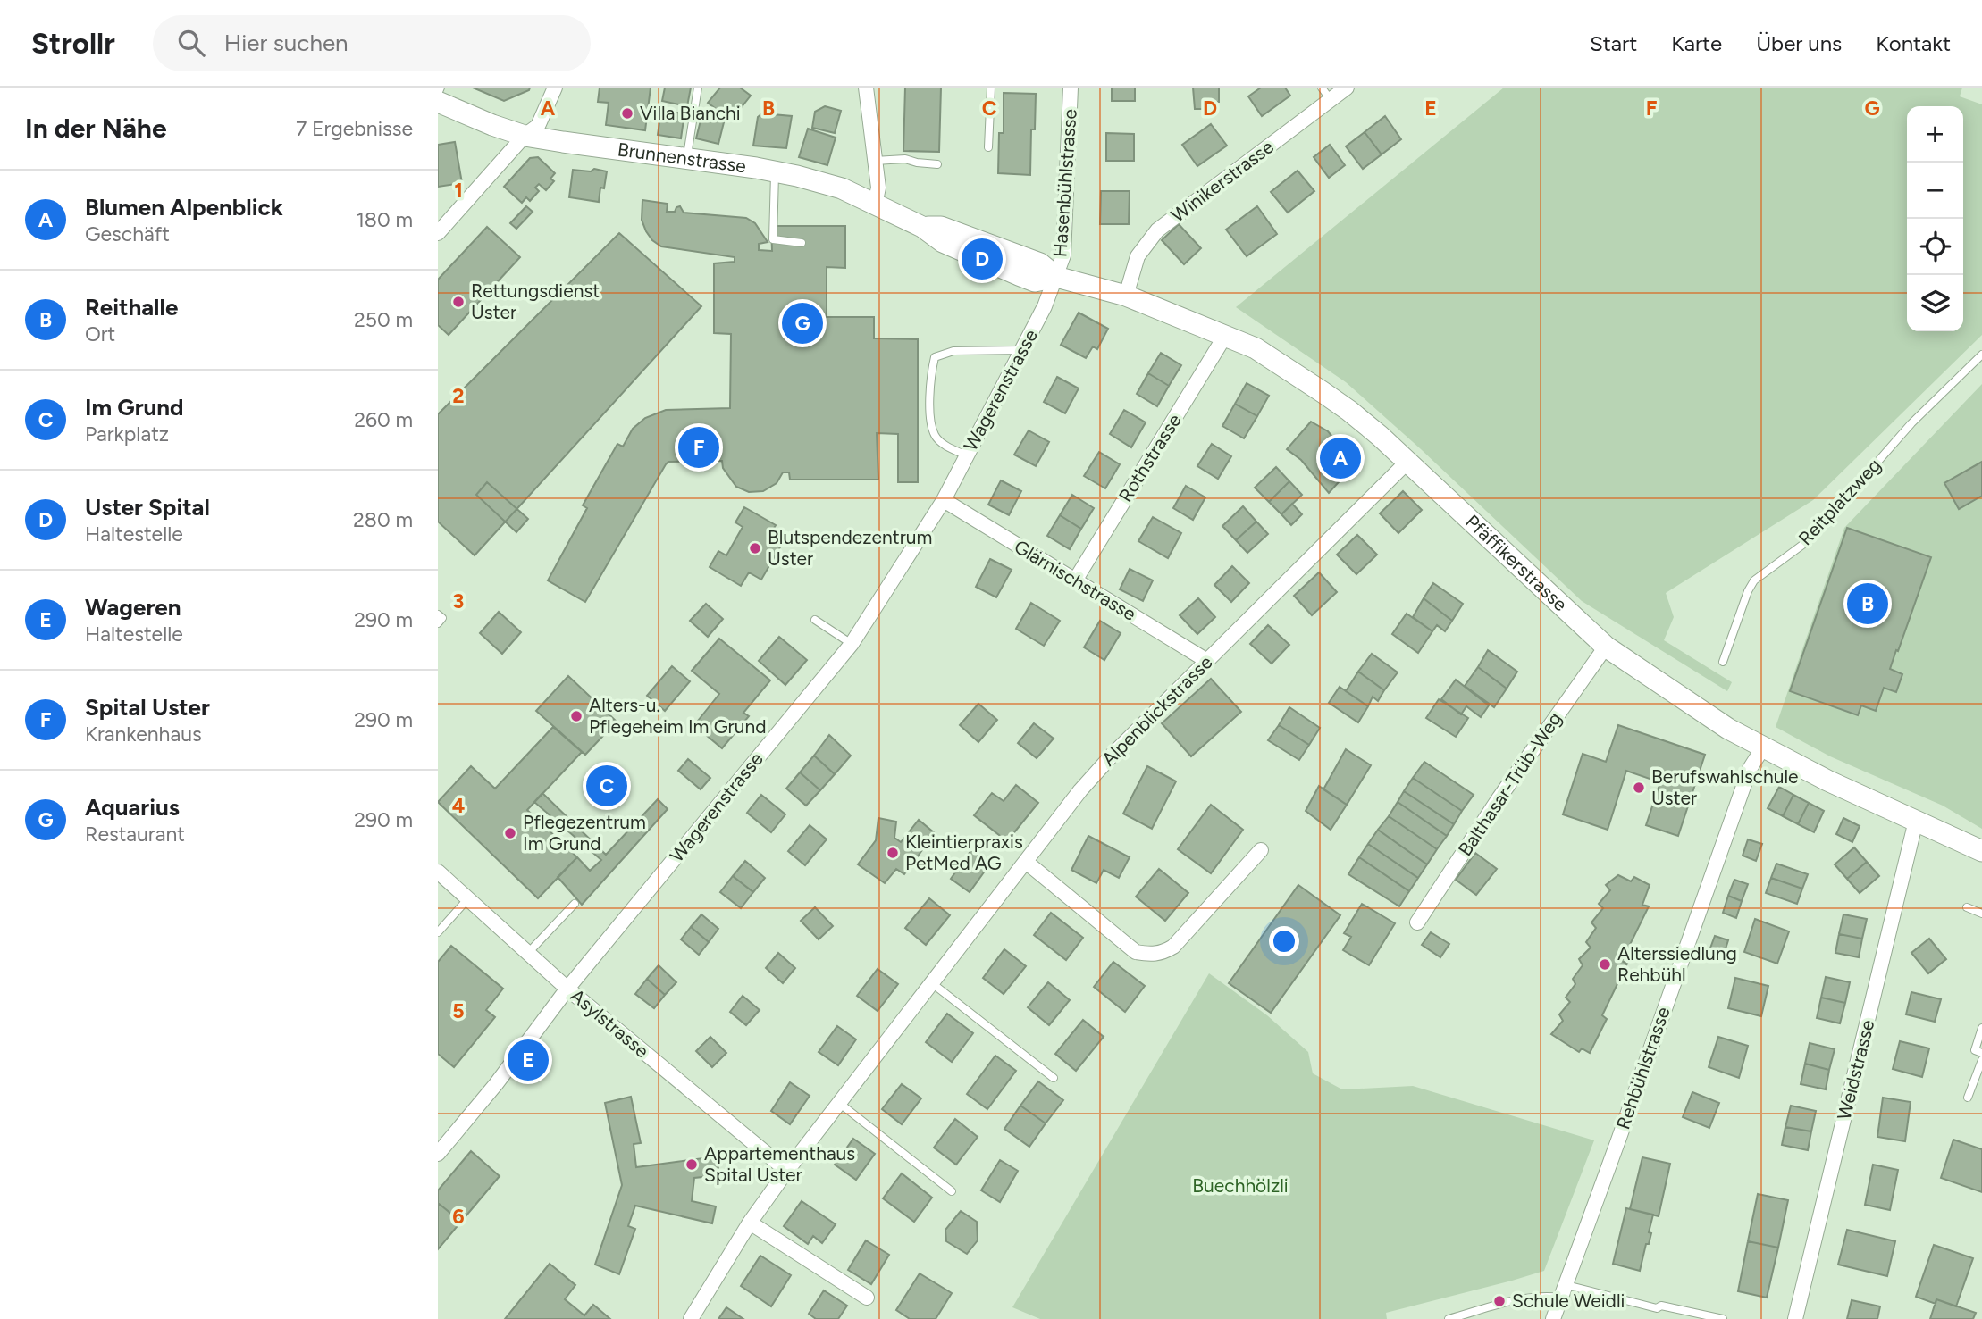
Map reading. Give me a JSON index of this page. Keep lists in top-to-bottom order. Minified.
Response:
{"streets":{"main road":["Brunnenstrasse","Pfäffikerstrasse"],"street":["Winikerstrasse","Hasenbühlstrasse","Wagerenstrasse","Rothstrasse","Glärnischstrasse","Alpenblickstrasse","Balthasar-Trüb-Weg","Asylstrasse","Rehbühlstrasse","Weidstrasse"],"lane":["Reitplatzweg"]},"crossings":[["Brunnenstrasse","Hasenbühlstrasse"],["Brunnenstrasse","Wagerenstrasse"],["Brunnenstrasse","Pfäffikerstrasse"],["Winikerstrasse","Pfäffikerstrasse"],["Hasenbühlstrasse","Wagerenstrasse"],["Hasenbühlstrasse","Pfäffikerstrasse"],["Wagerenstrasse","Pfäffikerstrasse"],["Wagerenstrasse","Glärnischstrasse"],["Wagerenstrasse","Asylstrasse"],["Rothstrasse","Pfäffikerstrasse"],["Rothstrasse","Glärnischstrasse"],["Pfäffikerstrasse","Alpenblickstrasse"],["Pfäffikerstrasse","Balthasar-Trüb-Weg"],["Pfäffikerstrasse","Rehbühlstrasse"],["Pfäffikerstrasse","Weidstrasse"],["Glärnischstrasse","Alpenblickstrasse"],["Alpenblickstrasse","Asylstrasse"]],"parks":["Buechhölzli"],"places":["Villa Bianchi","Rettungsdienst Uster","Blutspendezentrum Uster","Alters-u. Pflegeheim Im Grund","Berufswahlschule Uster","Pflegezentrum Im Grund","Kleintierpraxis PetMed AG","Alterssiedlung Rehbühl","Appartementhaus Spital Uster","Schule Weidli"],"page":{"header":"Strollr","search":"Hier suchen","nav":["Start","Karte","Über uns","Kontakt"],"heading":["In der Nähe","7 Ergebnisse"],"map_buttons":["+","−"],"list":[{"mark":"A","name":"Blumen Alpenblick","note":"Geschäft","value":"180 m"},{"mark":"B","name":"Reithalle","note":"Ort","value":"250 m"},{"mark":"C","name":"Im Grund","note":"Parkplatz","value":"260 m"},{"mark":"D","name":"Uster Spital","note":"Haltestelle","value":"280 m"},{"mark":"E","name":"Wageren","note":"Haltestelle","value":"290 m"},{"mark":"F","name":"Spital Uster","note":"Krankenhaus","value":"290 m"},{"mark":"G","name":"Aquarius","note":"Restaurant","value":"290 m"}],"pins":["D","G","F","A","B","C","E"]},"grid":{"columns":["A","B","C","D","E","F","G"],"rows":["1","2","3","4","5","6"]}}
